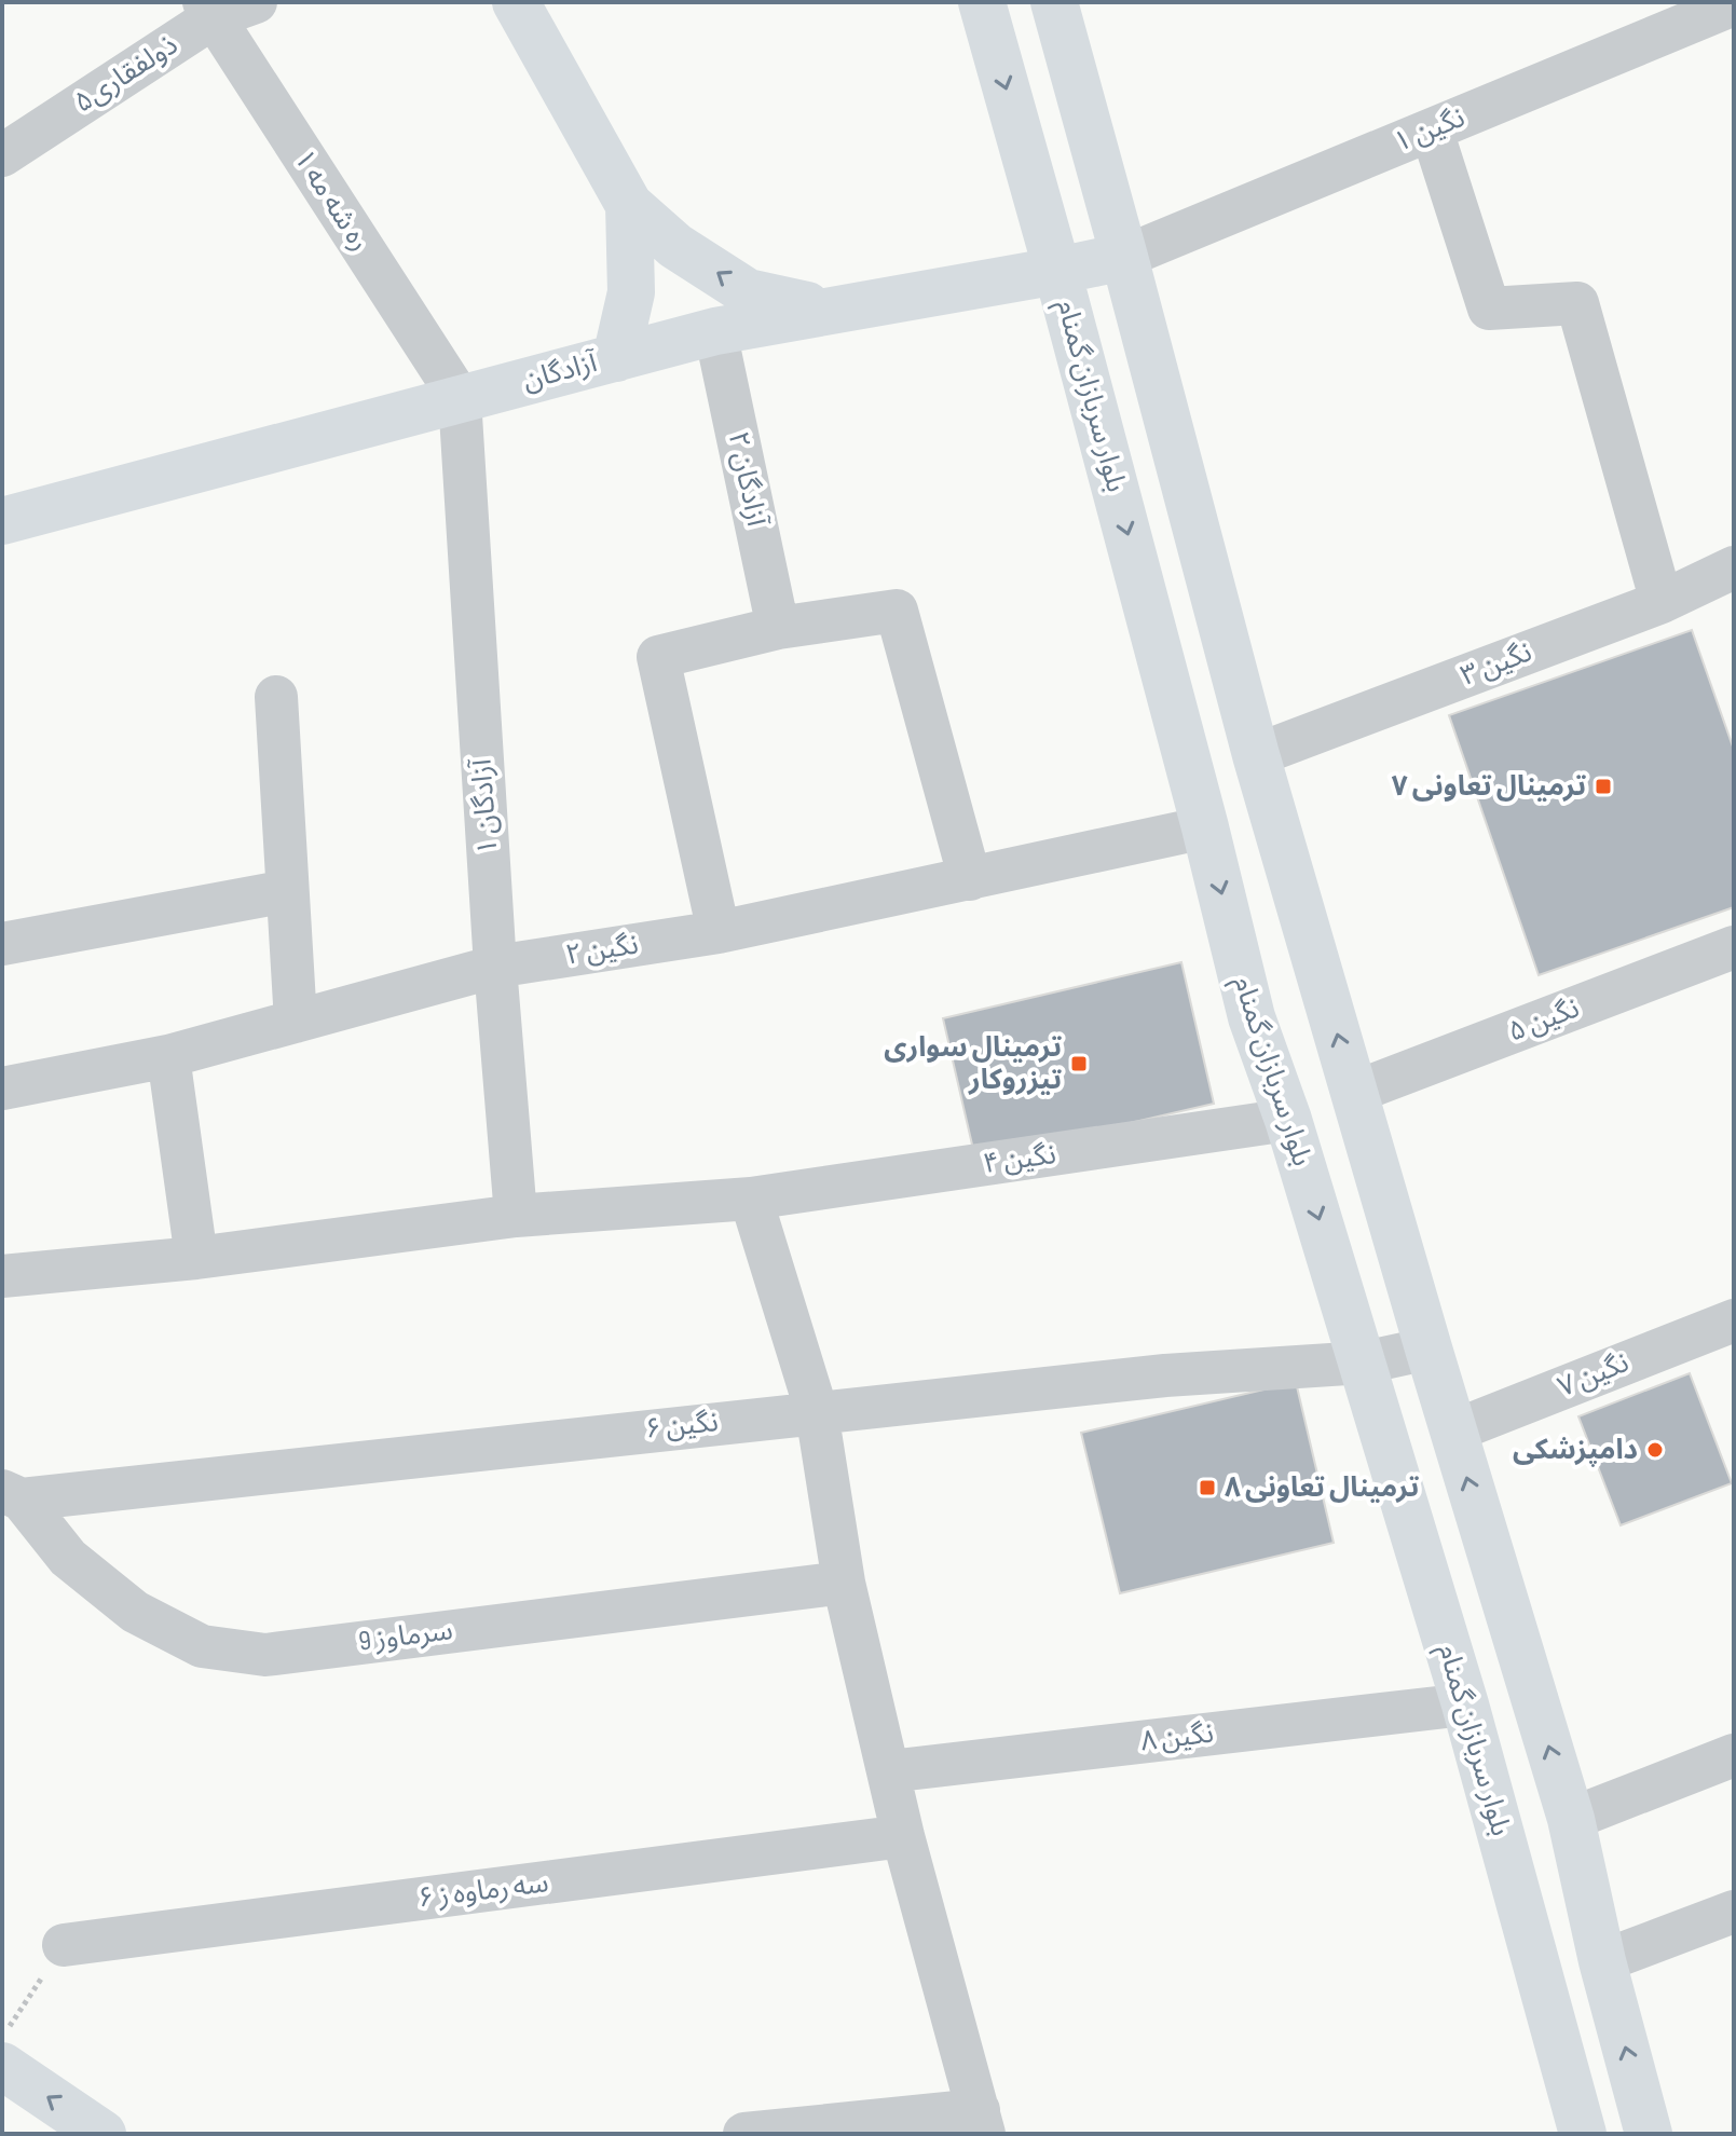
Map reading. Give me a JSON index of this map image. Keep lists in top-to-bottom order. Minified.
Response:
{"streets":{"main road":["آزادگان","بلوار سربازان گمنام"],"street":["ذولفقاری۵","نگین ۱","ره شه مه ۱","آزادگان ۲","نگین ۳","آزادگان ۱","نگین ۲","نگین ۵","نگین ۴","نگین ۷","نگین ۶","سرماوز 9","نگین ۸","سه رماوه ز ۶"]},"crossings":[["ذولفقاری۵","ره شه مه ۱"],["نگین ۱","آزادگان"],["ره شه مه ۱","آزادگان"],["ره شه مه ۱","آزادگان ۱"],["آزادگان","بلوار سربازان گمنام"],["آزادگان","آزادگان ۲"],["آزادگان","آزادگان ۱"],["بلوار سربازان گمنام","نگین ۲"],["بلوار سربازان گمنام","نگین ۴"],["بلوار سربازان گمنام","نگین ۶"],["بلوار سربازان گمنام","نگین ۸"],["آزادگان ۱","نگین ۲"],["آزادگان ۱","نگین ۴"],["نگین ۶","سرماوز 9"]],"places":{"transit":["ترمینال تعاونی ۷","ترمینال سواری تیزروکار","ترمینال تعاونی ۸"],"other":["دامپزشکی"]}}
